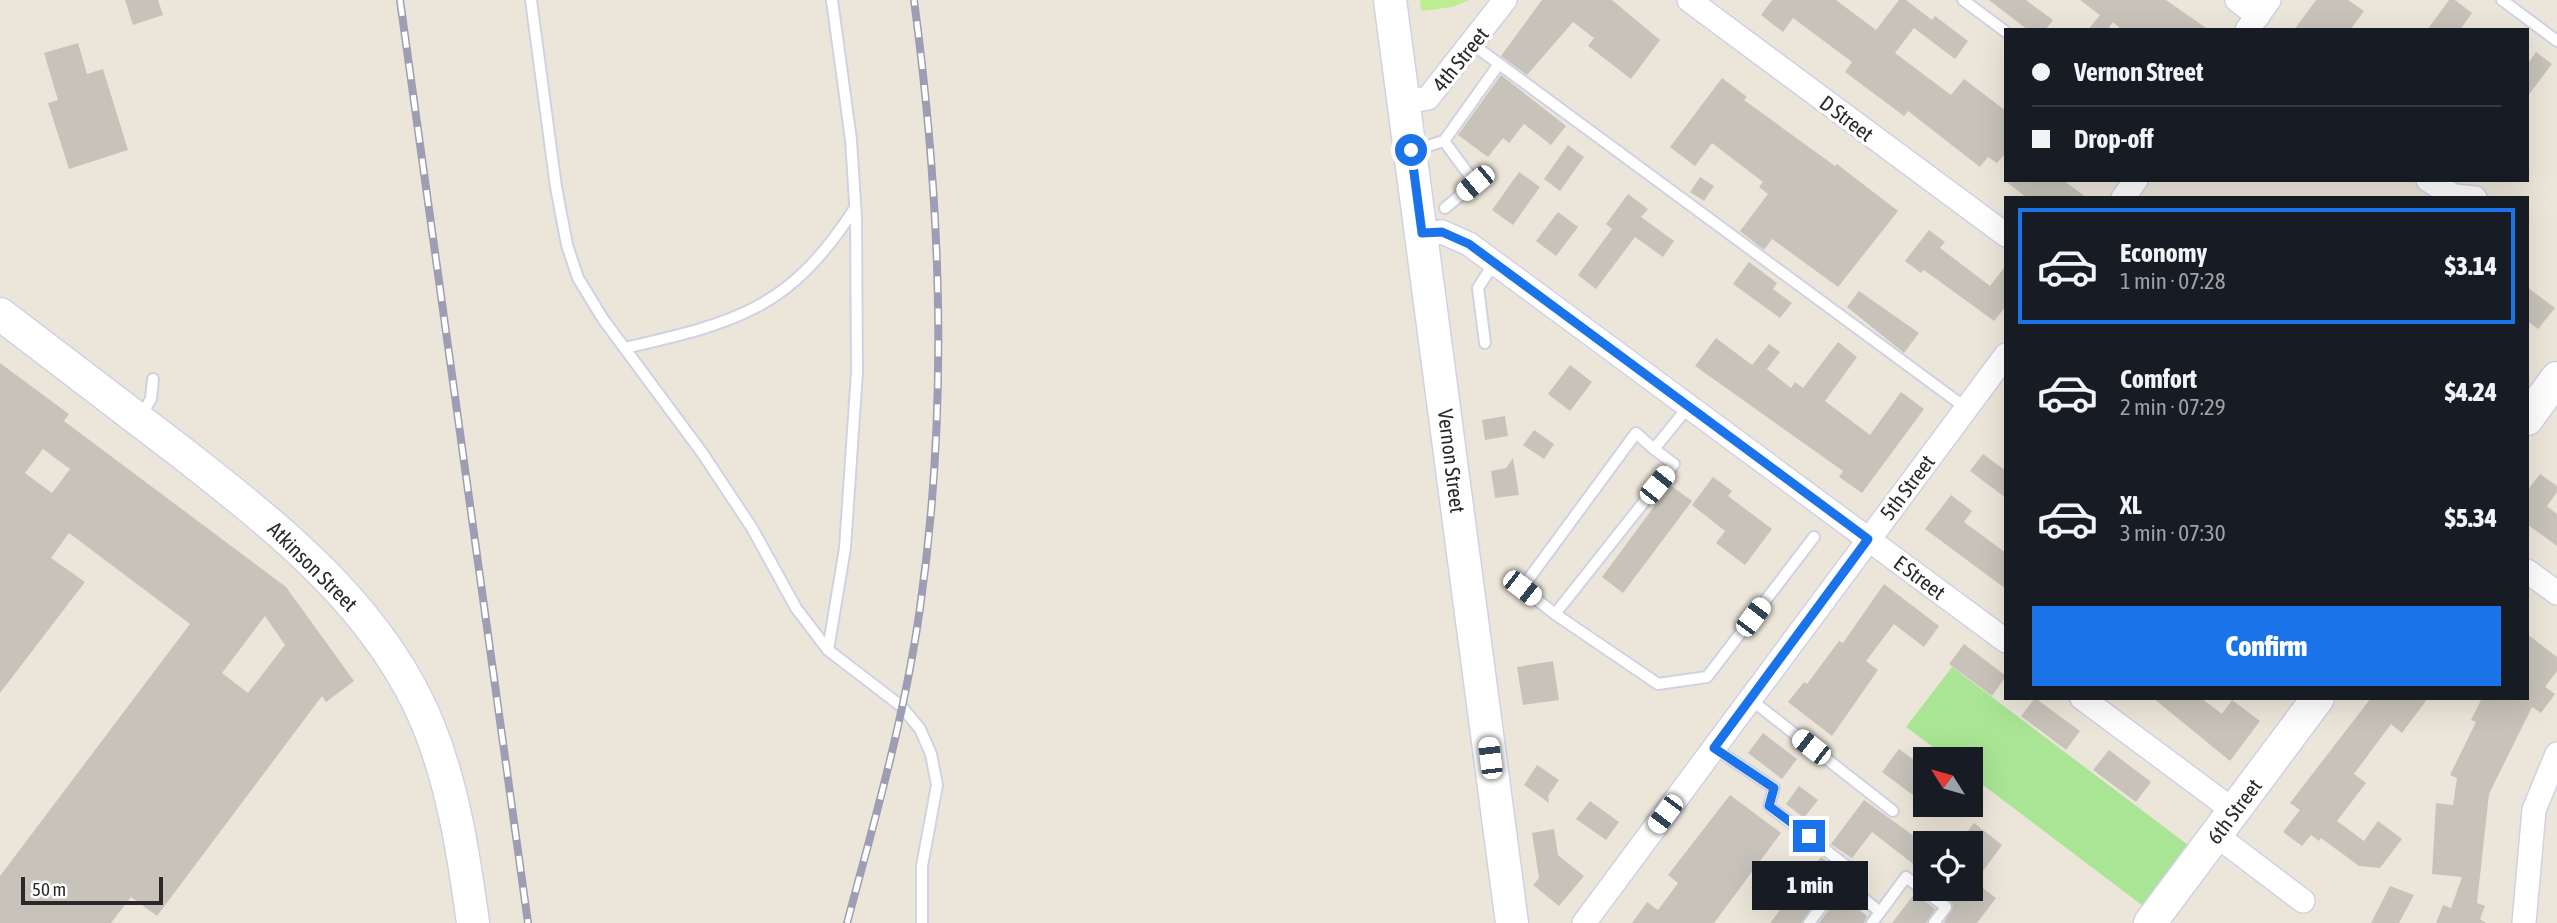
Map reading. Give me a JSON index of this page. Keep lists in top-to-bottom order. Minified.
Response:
{"streets":{"main road":["Vernon Street","Atkinson Street","6th Street"],"street":["4th Street","D Street","5th Street","E Street"]},"crossings":[["4th Street","Vernon Street"],["Vernon Street","E Street"],["5th Street","E Street"]],"scale_bar":"50 m","north":"top left","page":{"banner":["Vernon Street","Drop-off"],"list":[{"name":"Economy","note":"1 min · 07:28","value":"$3.14"},{"name":"Comfort","note":"2 min · 07:29","value":"$4.24"},{"name":"XL","note":"3 min · 07:30","value":"$5.34"}],"buttons":"Confirm","bubble":"1 min","scale":"50 m"}}
